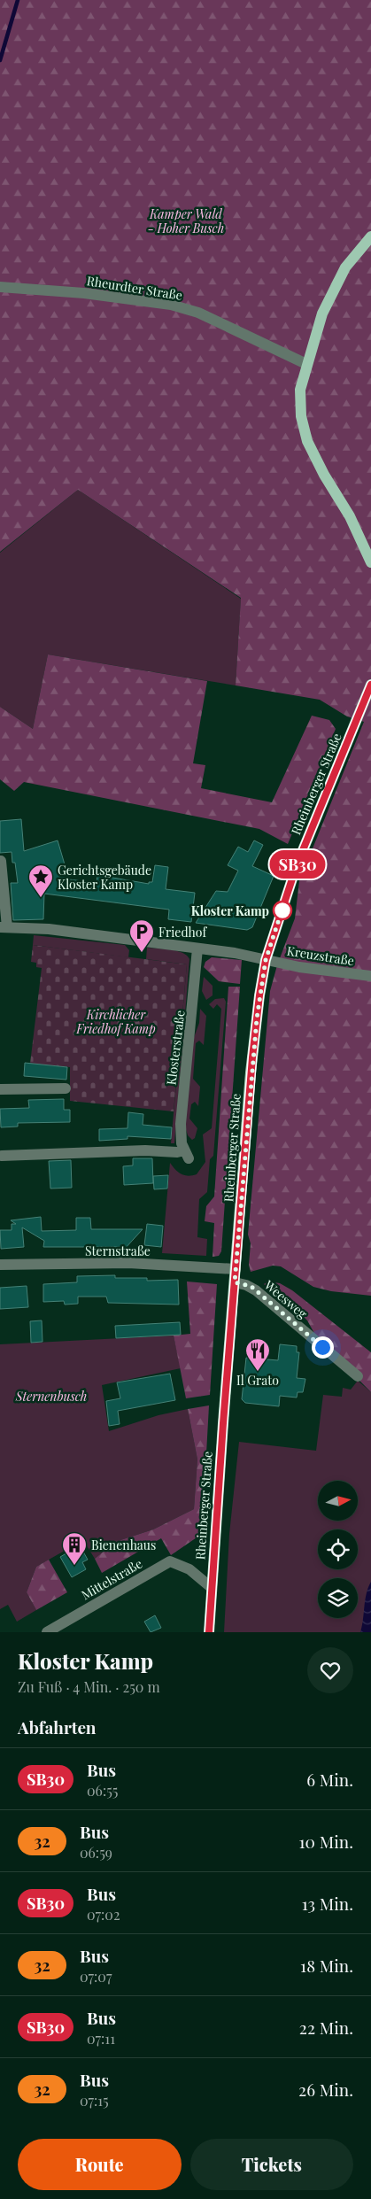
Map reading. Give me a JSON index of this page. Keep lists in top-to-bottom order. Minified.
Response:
{"streets":{"main road":["Rheinberger Straße"],"street":["Rheurdter Straße","Kreuzstraße","Klosterstraße","Sternstraße","Weesweg","Mittelstraße"]},"crossings":[["Rheinberger Straße","Kreuzstraße"],["Rheinberger Straße","Sternstraße"],["Rheinberger Straße","Weesweg"],["Rheinberger Straße","Mittelstraße"]],"parks":["Kamper Wald - Hoher Busch","Kirchlicher Friedhof Kamp","Sternenbusch"],"places":{"place":["Gerichtsgebäude Kloster Kamp"],"other":["Kloster Kamp"],"parking":["Friedhof"],"restaurant":["Il Grato"],"building":["Bienenhaus"]},"lines":["bus line SB30"],"north":"right","page":{"on_map":"SB30","heading":[["Kloster Kamp","Zu Fuß · 4 Min. · 250 m"],"Abfahrten"],"list":[{"mark":"SB30","name":"Bus","note":"06:55","value":"6 Min."},{"mark":"32","name":"Bus","note":"06:59","value":"10 Min."},{"mark":"SB30","name":"Bus","note":"07:02","value":"13 Min."},{"mark":"32","name":"Bus","note":"07:07","value":"18 Min."},{"mark":"SB30","name":"Bus","note":"07:11","value":"22 Min."},{"mark":"32","name":"Bus","note":"07:15","value":"26 Min."}],"buttons":["Route","Tickets"]}}
